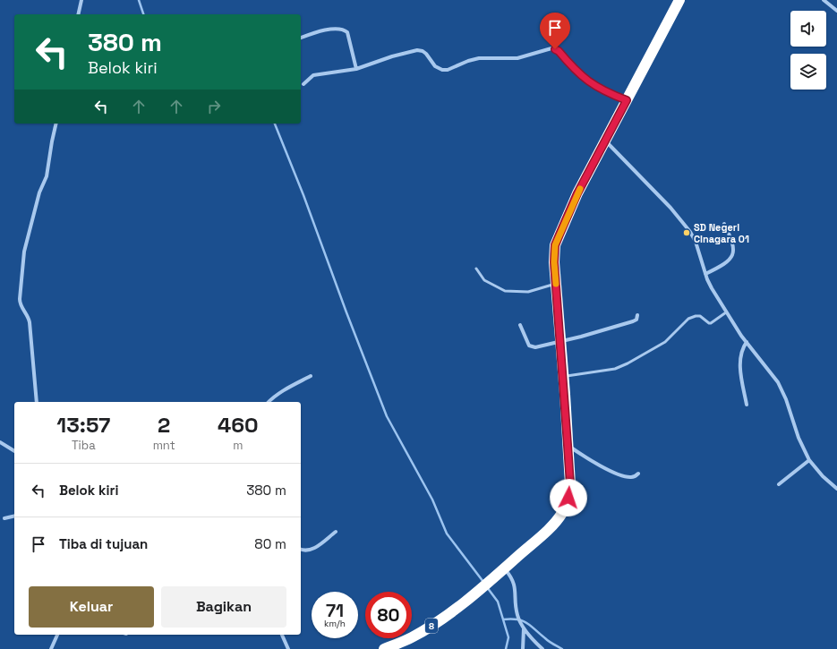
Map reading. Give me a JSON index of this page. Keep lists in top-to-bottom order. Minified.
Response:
{"streets":{"highway":["8"]},"places":["SD Negeri Cinagara 01"],"page":{"turn":["380 m","Belok kiri"],"eta":["13:57","Tiba","2","mnt","460","m"],"list":[{"name":"Belok kiri","value":"380 m"},{"name":"Tiba di tujuan","value":"80 m"}],"buttons":["Keluar","Bagikan"],"speed":"71 km/h","limit":"80"}}
